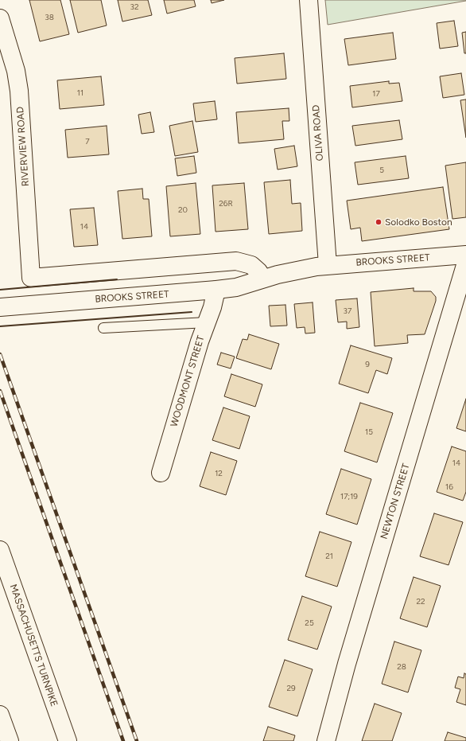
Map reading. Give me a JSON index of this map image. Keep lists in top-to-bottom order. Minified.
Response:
{"streets":{"main road":["OLIVA ROAD","RIVERVIEW ROAD","BROOKS STREET","WOODMONT STREET","NEWTON STREET","MASSACHUSETTS TURNPIKE"]},"crossings":[["OLIVA ROAD","BROOKS STREET"],["RIVERVIEW ROAD","BROOKS STREET"],["BROOKS STREET","WOODMONT STREET"]],"places":["Solodko Boston"],"house_numbers":["32","38","11","17","7","5","26R","20","14","37","9","15","14","12","16","17;19","21","22","25","28","29"]}
